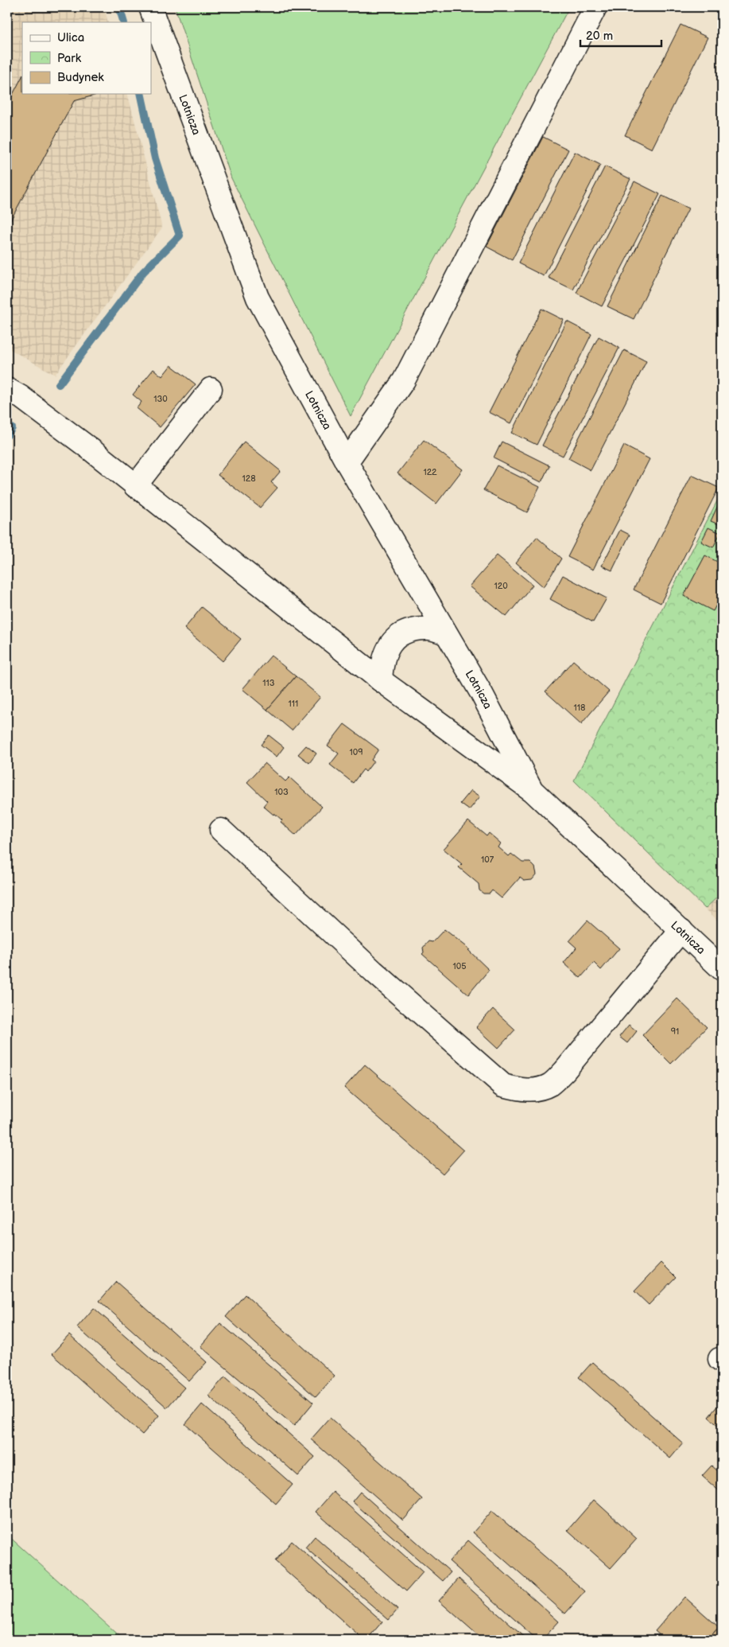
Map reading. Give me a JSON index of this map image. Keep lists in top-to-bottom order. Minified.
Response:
{"streets":{"street":["Lotnicza"]},"house_numbers":["130","122","128","120","113","111","118","109","103","107","105","91"],"legend":["Ulica","Park","Budynek"],"scale_bar":"20 m"}
